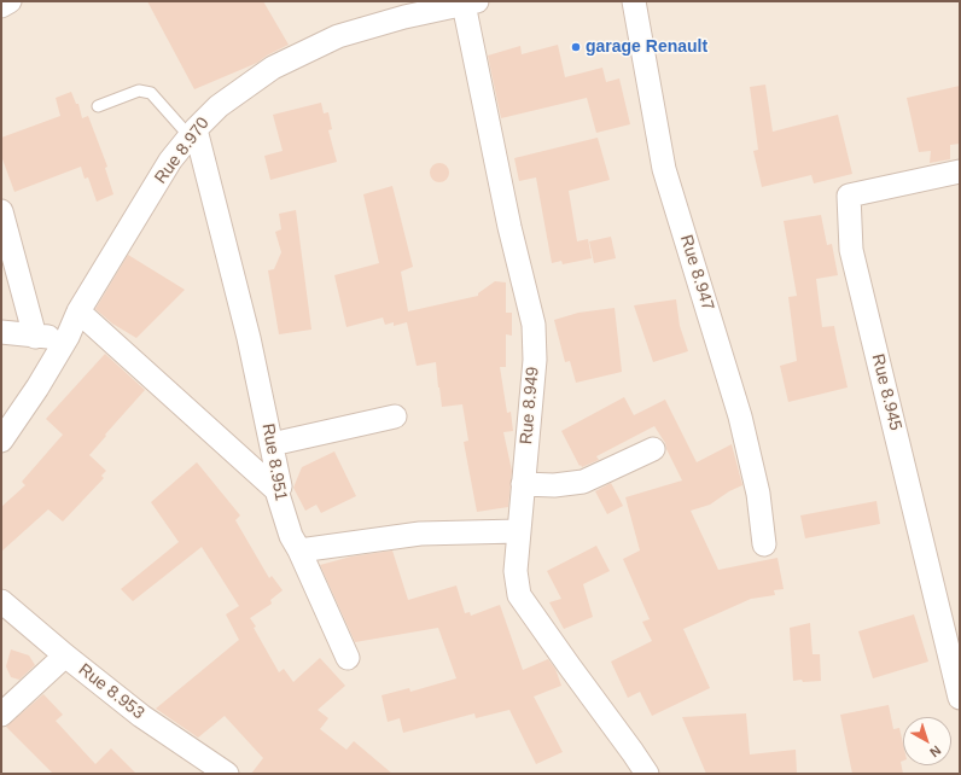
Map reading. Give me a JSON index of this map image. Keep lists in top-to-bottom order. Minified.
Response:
{"streets":{"street":["Rue 8.970","Rue 8.947","Rue 8.945","Rue 8.949","Rue 8.951","Rue 8.953"]},"crossings":[["Rue 8.970","Rue 8.949"],["Rue 8.970","Rue 8.951"]],"places":["garage Renault"],"north":"bottom right"}
